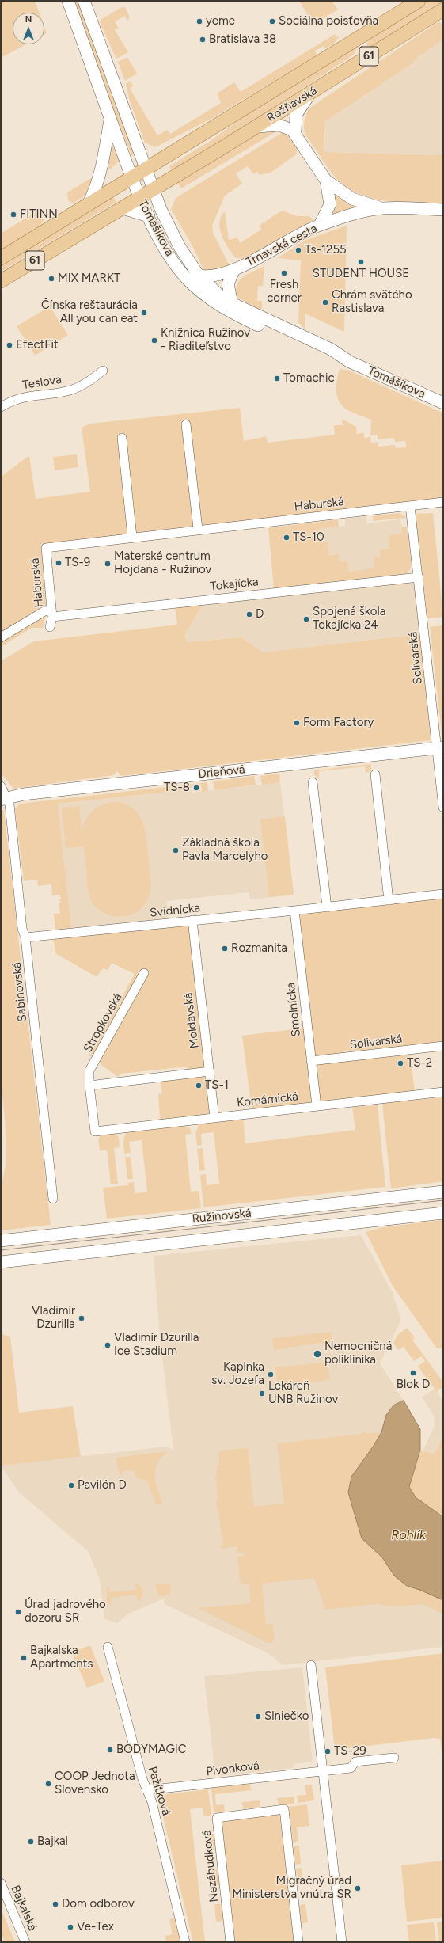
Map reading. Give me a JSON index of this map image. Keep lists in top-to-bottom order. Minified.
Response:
{"streets":{"main road":["61","Rožňavská","Tomášikova","Trnavská cesta","Drieňová","Ružinovská"],"street":["Teslova","Haburská","Tokajícka","Solivarská","Svidnícka","Sabinovská","Smolnícka","Moldavská","Stropkovská","Komárnická","Pivonková","Pažítková","Nezábudková","Bajkalská"]},"crossings":[["61","Rožňavská"],["61","Tomášikova"],["Rožňavská","Tomášikova"],["Tomášikova","Trnavská cesta"],["Haburská","Tokajícka"],["Haburská","Solivarská"],["Tokajícka","Solivarská"],["Solivarská","Drieňová"],["Solivarská","Smolnícka"],["Drieňová","Sabinovská"],["Svidnícka","Sabinovská"],["Svidnícka","Smolnícka"],["Svidnícka","Moldavská"],["Smolnícka","Komárnická"],["Moldavská","Komárnická"],["Stropkovská","Komárnická"],["Pivonková","Pažítková"]],"water":["Rohlík"],"places":["yeme","Sociálna poisťovňa","Bratislava 38","FITINN","Ts-1255","STUDENT HOUSE","Fresh corner","MIX MARKT","Chrám svätého Rastislava","Čínska reštaurácia All you can eat","Knižnica Ružinov - Riaditeľstvo","EfectFit","Tomachic","TS-10","TS-9","Materské centrum Hojdana - Ružinov","D","Spojená škola Tokajícka 24","Form Factory","TS-8","Základná škola Pavla Marcelyho","Rozmanita","TS-2","TS-1","Vladimír Dzurilla","Vladimír Dzurilla Ice Stadium","Nemocničná poliklinika","Blok D","Kaplnka sv. Jozefa","Lekáreň UNB Ružinov","Pavilón D","Úrad jadrového dozoru SR","Bajkalska Apartments","Slniečko","BODYMAGIC","TS-29","COOP Jednota Slovensko","Bajkal","Migračný úrad Ministerstva vnútra SR","Dom odborov","Ve-Tex"],"north":"top"}
